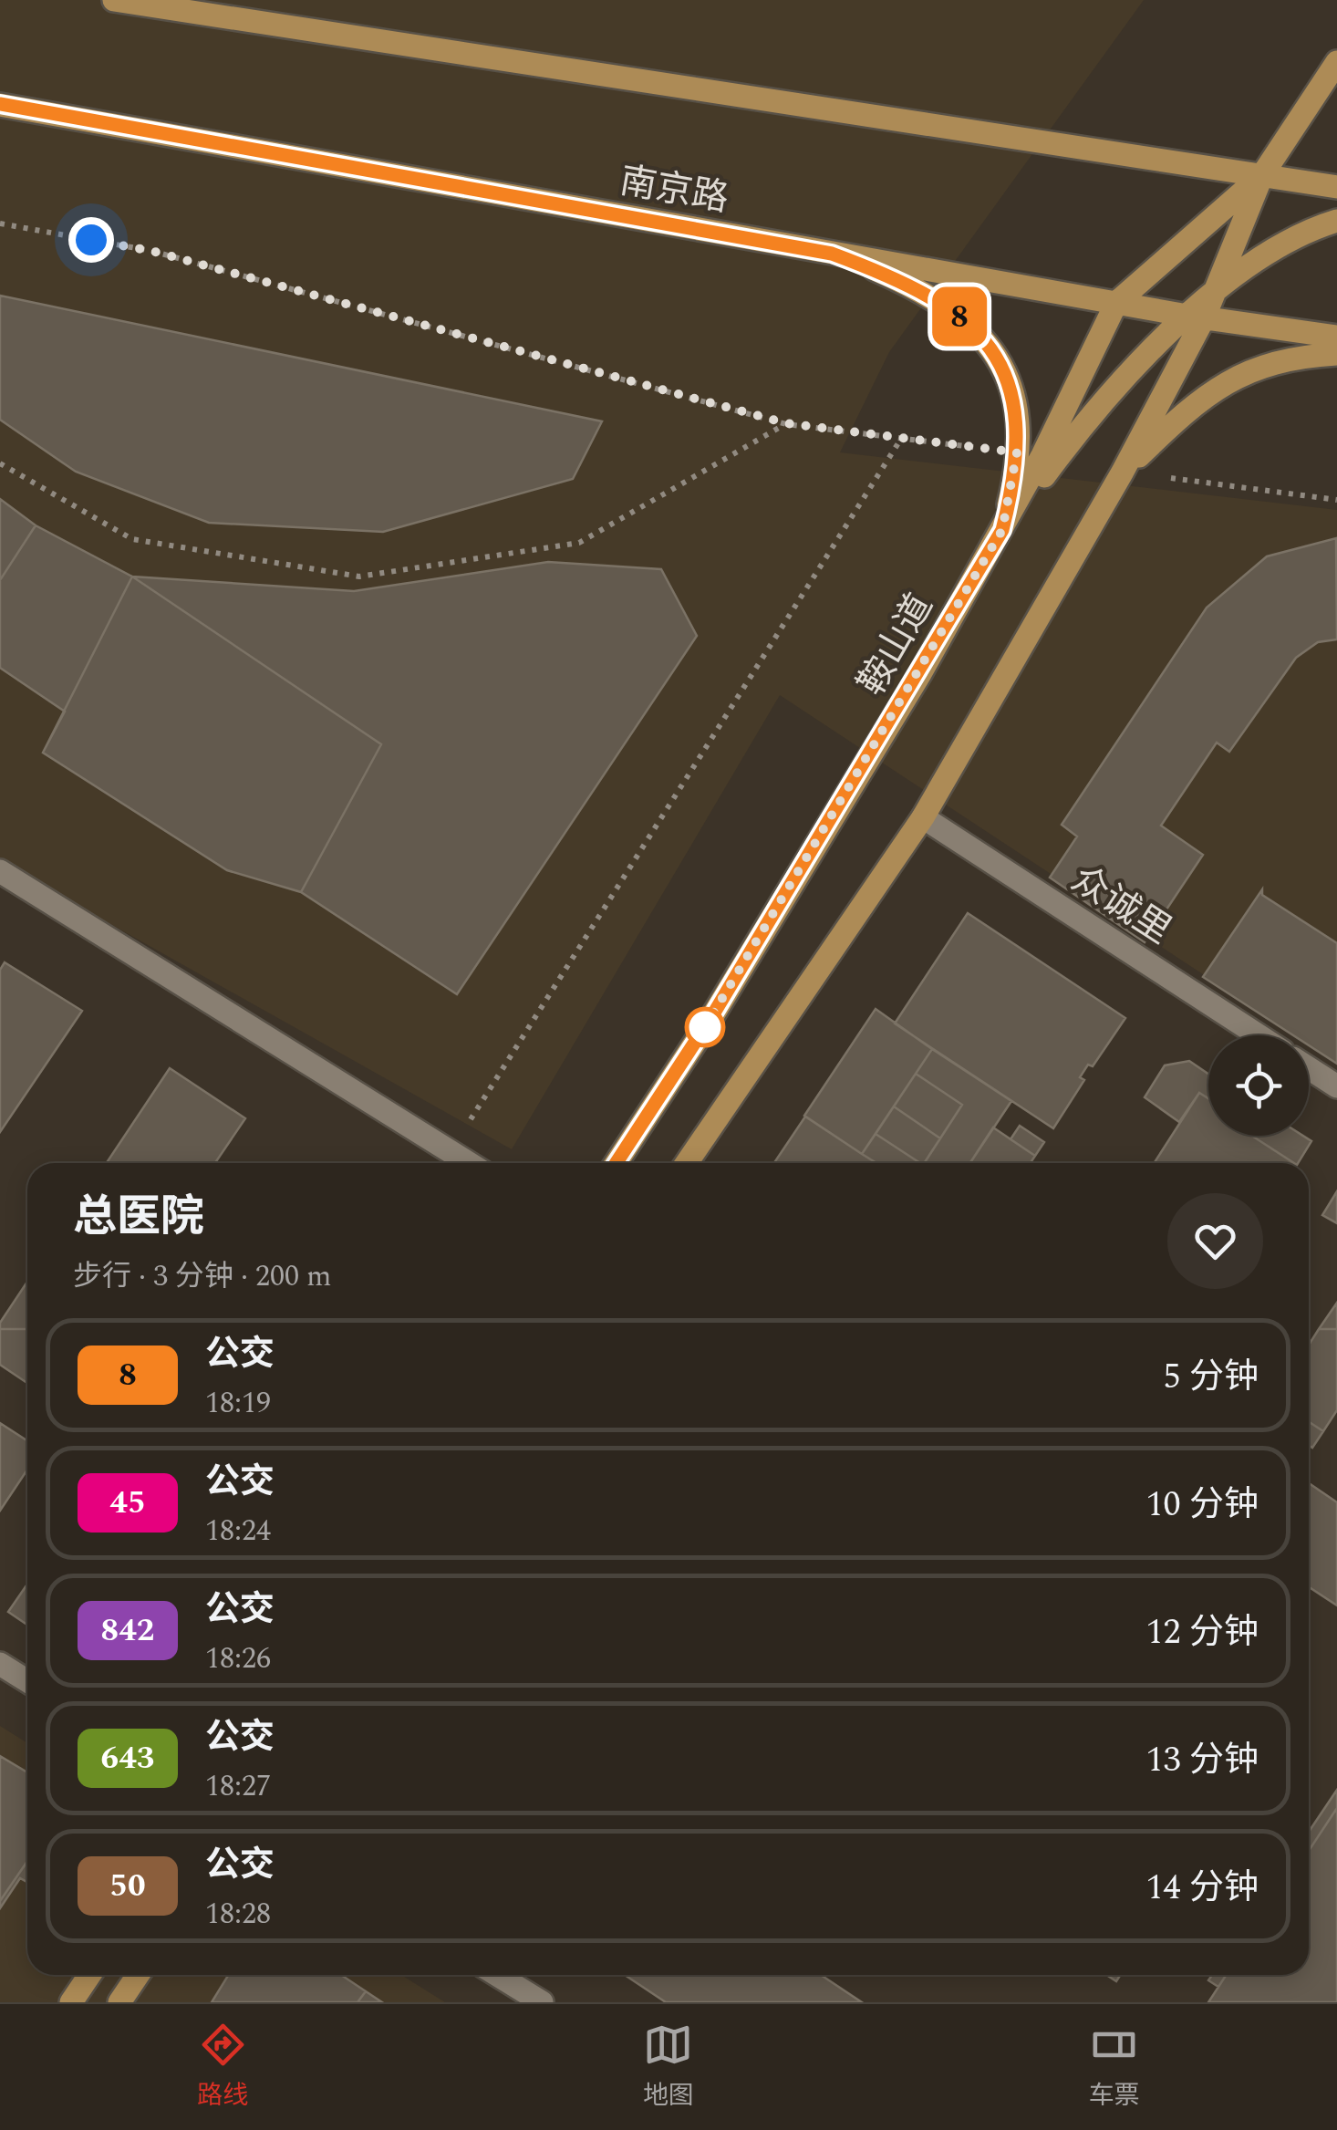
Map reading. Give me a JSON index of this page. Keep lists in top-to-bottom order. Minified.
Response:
{"streets":{"main road":["南京路","鞍山道"],"street":["众诚里"]},"crossings":[["南京路","鞍山道"],["鞍山道","众诚里"]],"lines":["bus line 8"],"page":{"on_map":"8","heading":["总医院","步行 · 3 分钟 · 200 m"],"list":[{"mark":"8","name":"公交","note":"18:19","value":"5 分钟"},{"mark":"45","name":"公交","note":"18:24","value":"10 分钟"},{"mark":"842","name":"公交","note":"18:26","value":"12 分钟"},{"mark":"643","name":"公交","note":"18:27","value":"13 分钟"},{"mark":"50","name":"公交","note":"18:28","value":"14 分钟"}],"tabs":["路线","地图","车票"]}}
